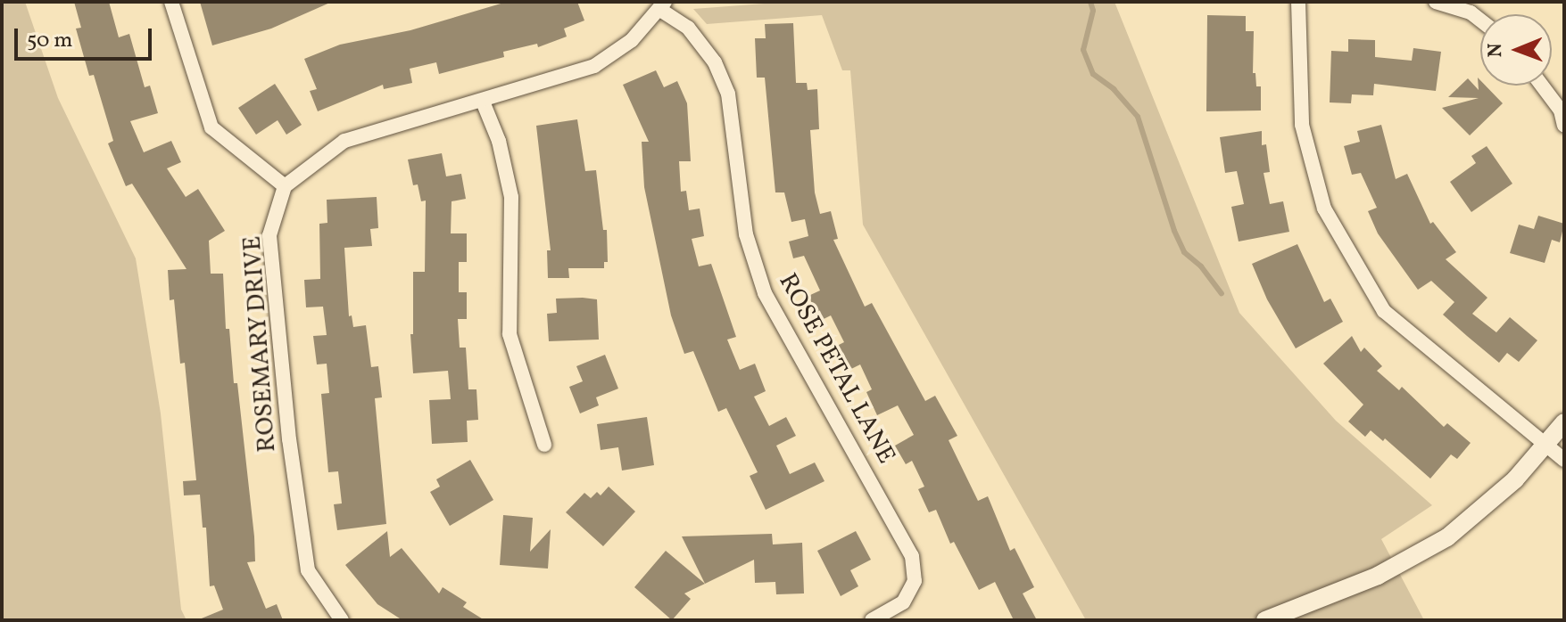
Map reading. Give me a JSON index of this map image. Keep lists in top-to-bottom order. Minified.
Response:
{"streets":{"street":["ROSEMARY DRIVE","ROSE PETAL LANE"]},"scale_bar":"50 m","north":"left"}
